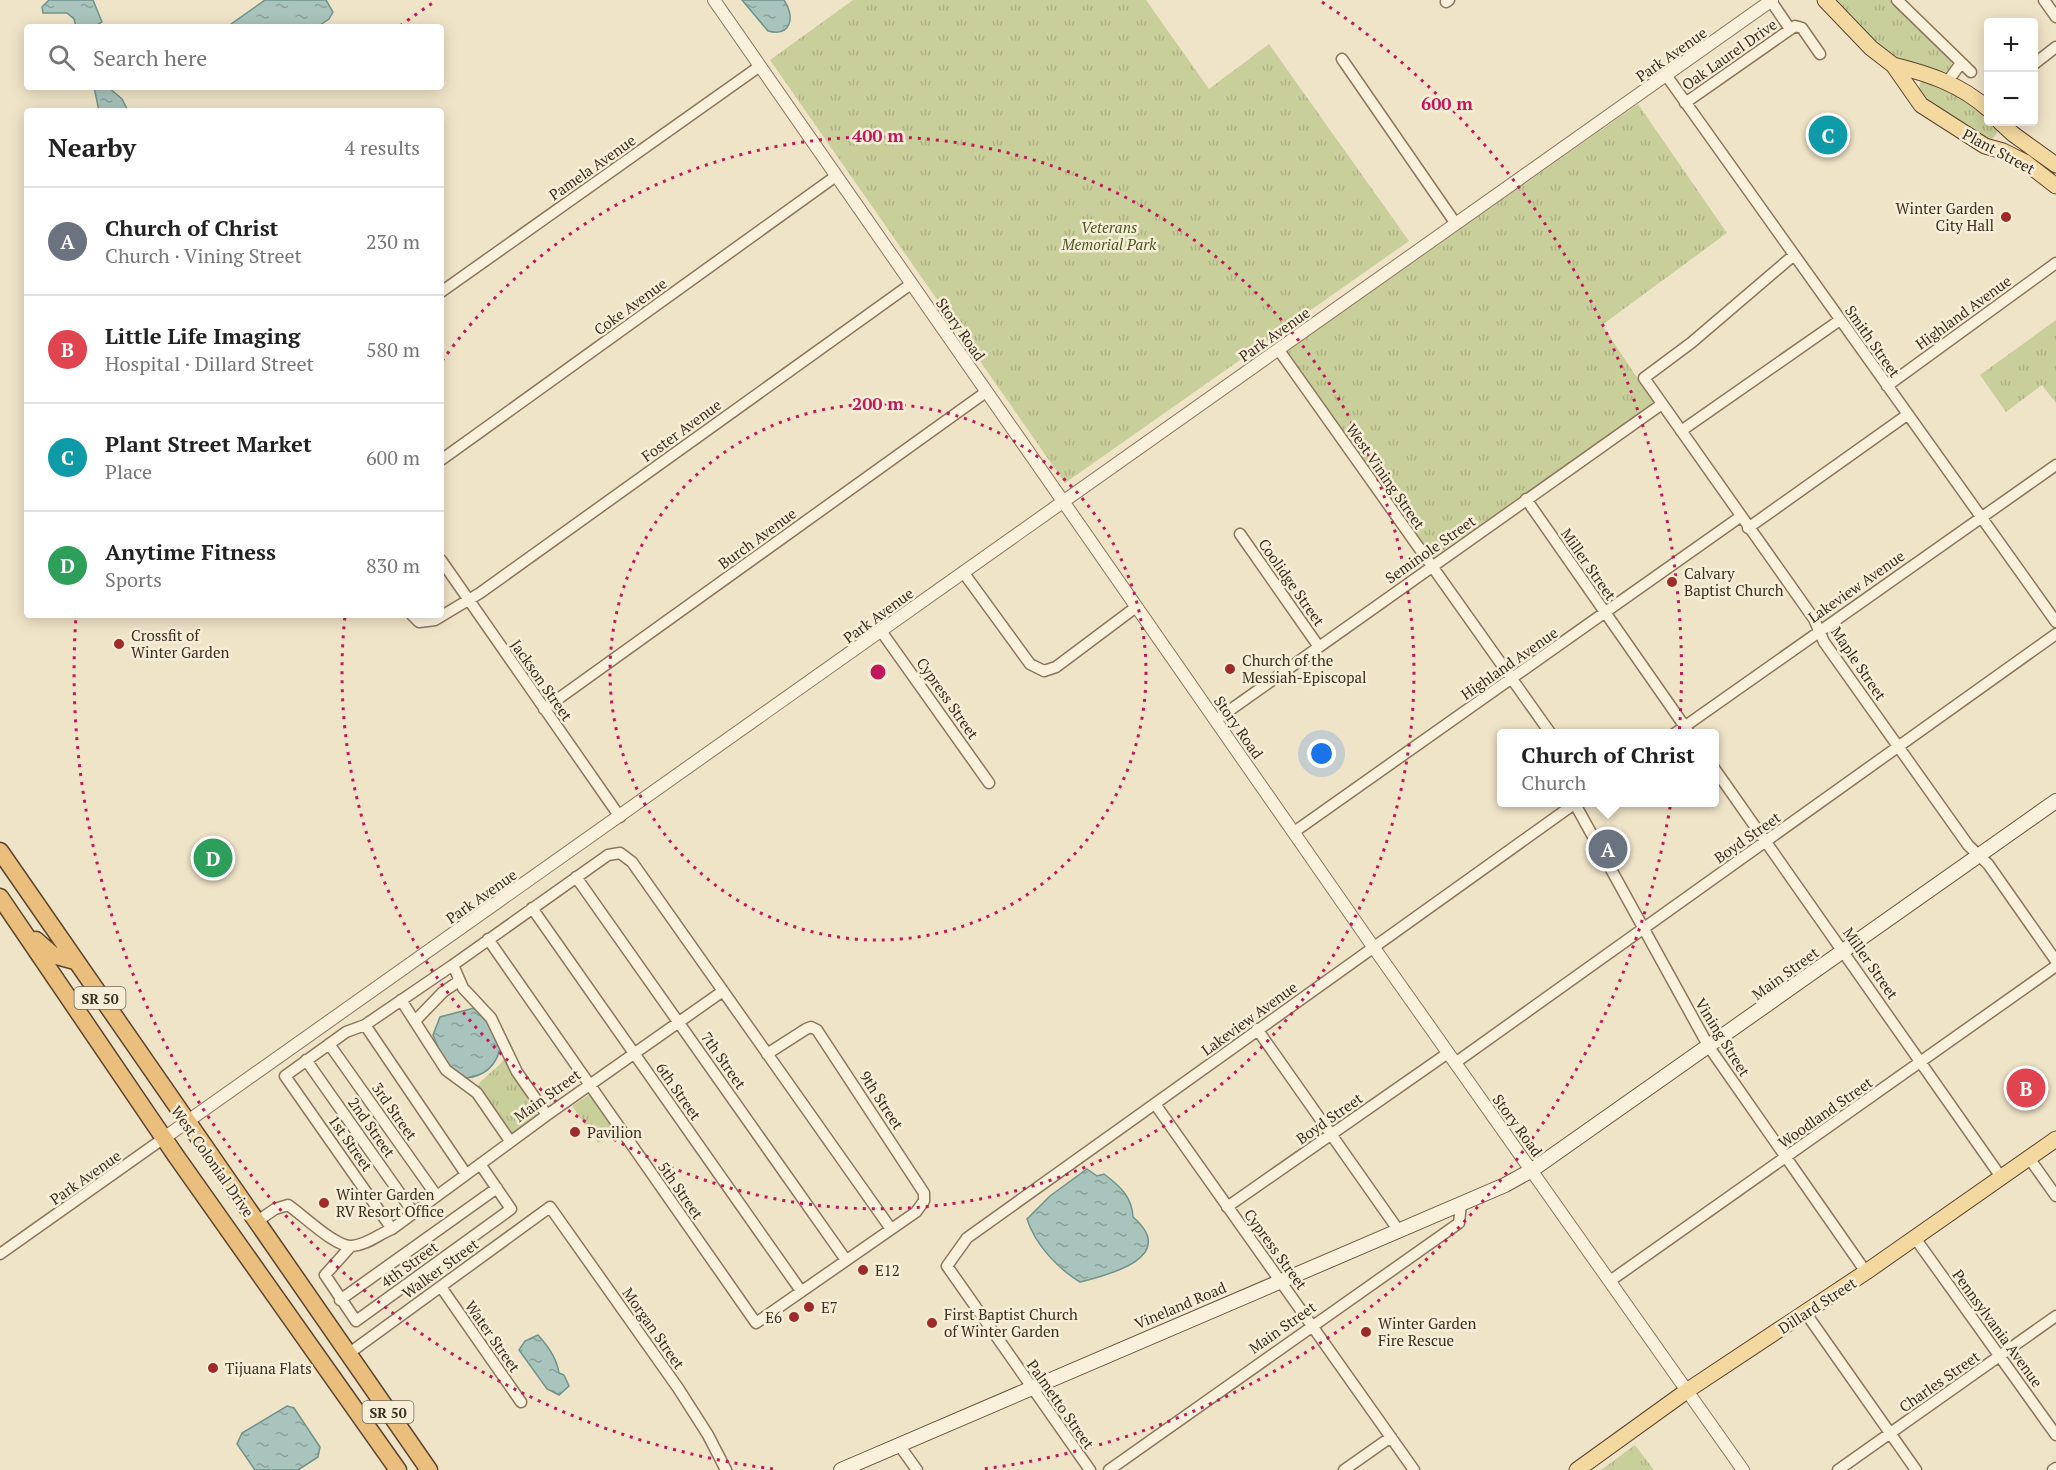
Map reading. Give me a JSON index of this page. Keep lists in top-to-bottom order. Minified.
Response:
{"streets":{"highway":["SR 50","West Colonial Drive"],"main road":["Plant Street","Main Street","Vineland Road","Dillard Street"],"street":["Park Avenue","Oak Laurel Drive","Pamela Avenue","Coke Avenue","Highland Avenue","Story Road","Smith Street","Foster Avenue","West Vining Street","Burch Avenue","Seminole Street","Miller Street","Coolidge Street","Lakeview Avenue","Maple Street","Jackson Street","Cypress Street","Boyd Street","Vining Street","7th Street","6th Street","9th Street","3rd Street","Woodland Street","2nd Street","1st Street","5th Street","4th Street","Walker Street","Morgan Street","Pennsylvania Avenue","Water Street","Charles Street","Palmetto Street"]},"crossings":[["Park Avenue","Story Road"],["Park Avenue","Smith Street"],["Park Avenue","West Vining Street"],["Park Avenue","Jackson Street"],["Park Avenue","Cypress Street"],["Park Avenue","West Colonial Drive"],["Oak Laurel Drive","Smith Street"],["Pamela Avenue","Story Road"],["Coke Avenue","Story Road"],["Highland Avenue","Story Road"],["Highland Avenue","Smith Street"],["Highland Avenue","West Vining Street"],["Highland Avenue","Miller Street"],["Highland Avenue","Maple Street"],["Story Road","Foster Avenue"],["Story Road","Burch Avenue"],["Story Road","Seminole Street"],["Story Road","Lakeview Avenue"],["Story Road","Boyd Street"],["Story Road","Main Street"],["Story Road","Woodland Street"],["Story Road","Vineland Road"],["Story Road","Dillard Street"],["Smith Street","Lakeview Avenue"],["Smith Street","Maple Street"],["Foster Avenue","Jackson Street"],["West Vining Street","Seminole Street"],["Burch Avenue","Jackson Street"],["Seminole Street","Miller Street"],["Seminole Street","Coolidge Street"],["Seminole Street","Maple Street"],["Miller Street","Boyd Street"],["Miller Street","Main Street"],["Miller Street","Woodland Street"],["Miller Street","Dillard Street"],["Lakeview Avenue","Maple Street"],["Lakeview Avenue","Cypress Street"],["Lakeview Avenue","Palmetto Street"],["Maple Street","Boyd Street"],["Maple Street","Main Street"],["Cypress Street","Boyd Street"],["Cypress Street","Main Street"],["Cypress Street","Vineland Road"],["Boyd Street","Vining Street"],["Main Street","Vining Street"],["Main Street","7th Street"],["Main Street","6th Street"],["Main Street","3rd Street"],["Main Street","2nd Street"],["Main Street","1st Street"],["Main Street","5th Street"],["Main Street","4th Street"],["Main Street","Vineland Road"],["Vining Street","Woodland Street"],["Vining Street","Dillard Street"],["7th Street","5th Street"],["6th Street","5th Street"],["9th Street","5th Street"],["2nd Street","1st Street"],["West Colonial Drive","Walker Street"],["Walker Street","Morgan Street"],["Walker Street","Water Street"],["Vineland Road","Palmetto Street"],["Dillard Street","Pennsylvania Avenue"],["Pennsylvania Avenue","Charles Street"]],"parks":["Veterans Memorial Park"],"places":["Winter Garden City Hall","Calvary Baptist Church","Crossfit of Winter Garden","Church of the Messiah-Episcopal","Pavilion","Winter Garden RV Resort Office","E12","E7","E6","First Baptist Church of Winter Garden","Winter Garden Fire Rescue","Tijuana Flats"],"page":{"map_buttons":["+","−"],"search":"Search here","heading":["Nearby","4 results"],"pins":["C","A","D","B"],"list":[{"mark":"A","name":"Church of Christ","note":"Church · Vining Street","value":"230 m"},{"mark":"B","name":"Little Life Imaging","note":"Hospital · Dillard Street","value":"580 m"},{"mark":"C","name":"Plant Street Market","note":"Place","value":"600 m"},{"mark":"D","name":"Anytime Fitness","note":"Sports","value":"830 m"}],"popup":["Church of Christ","Church"]},"rings":["600 m","400 m","200 m"]}
